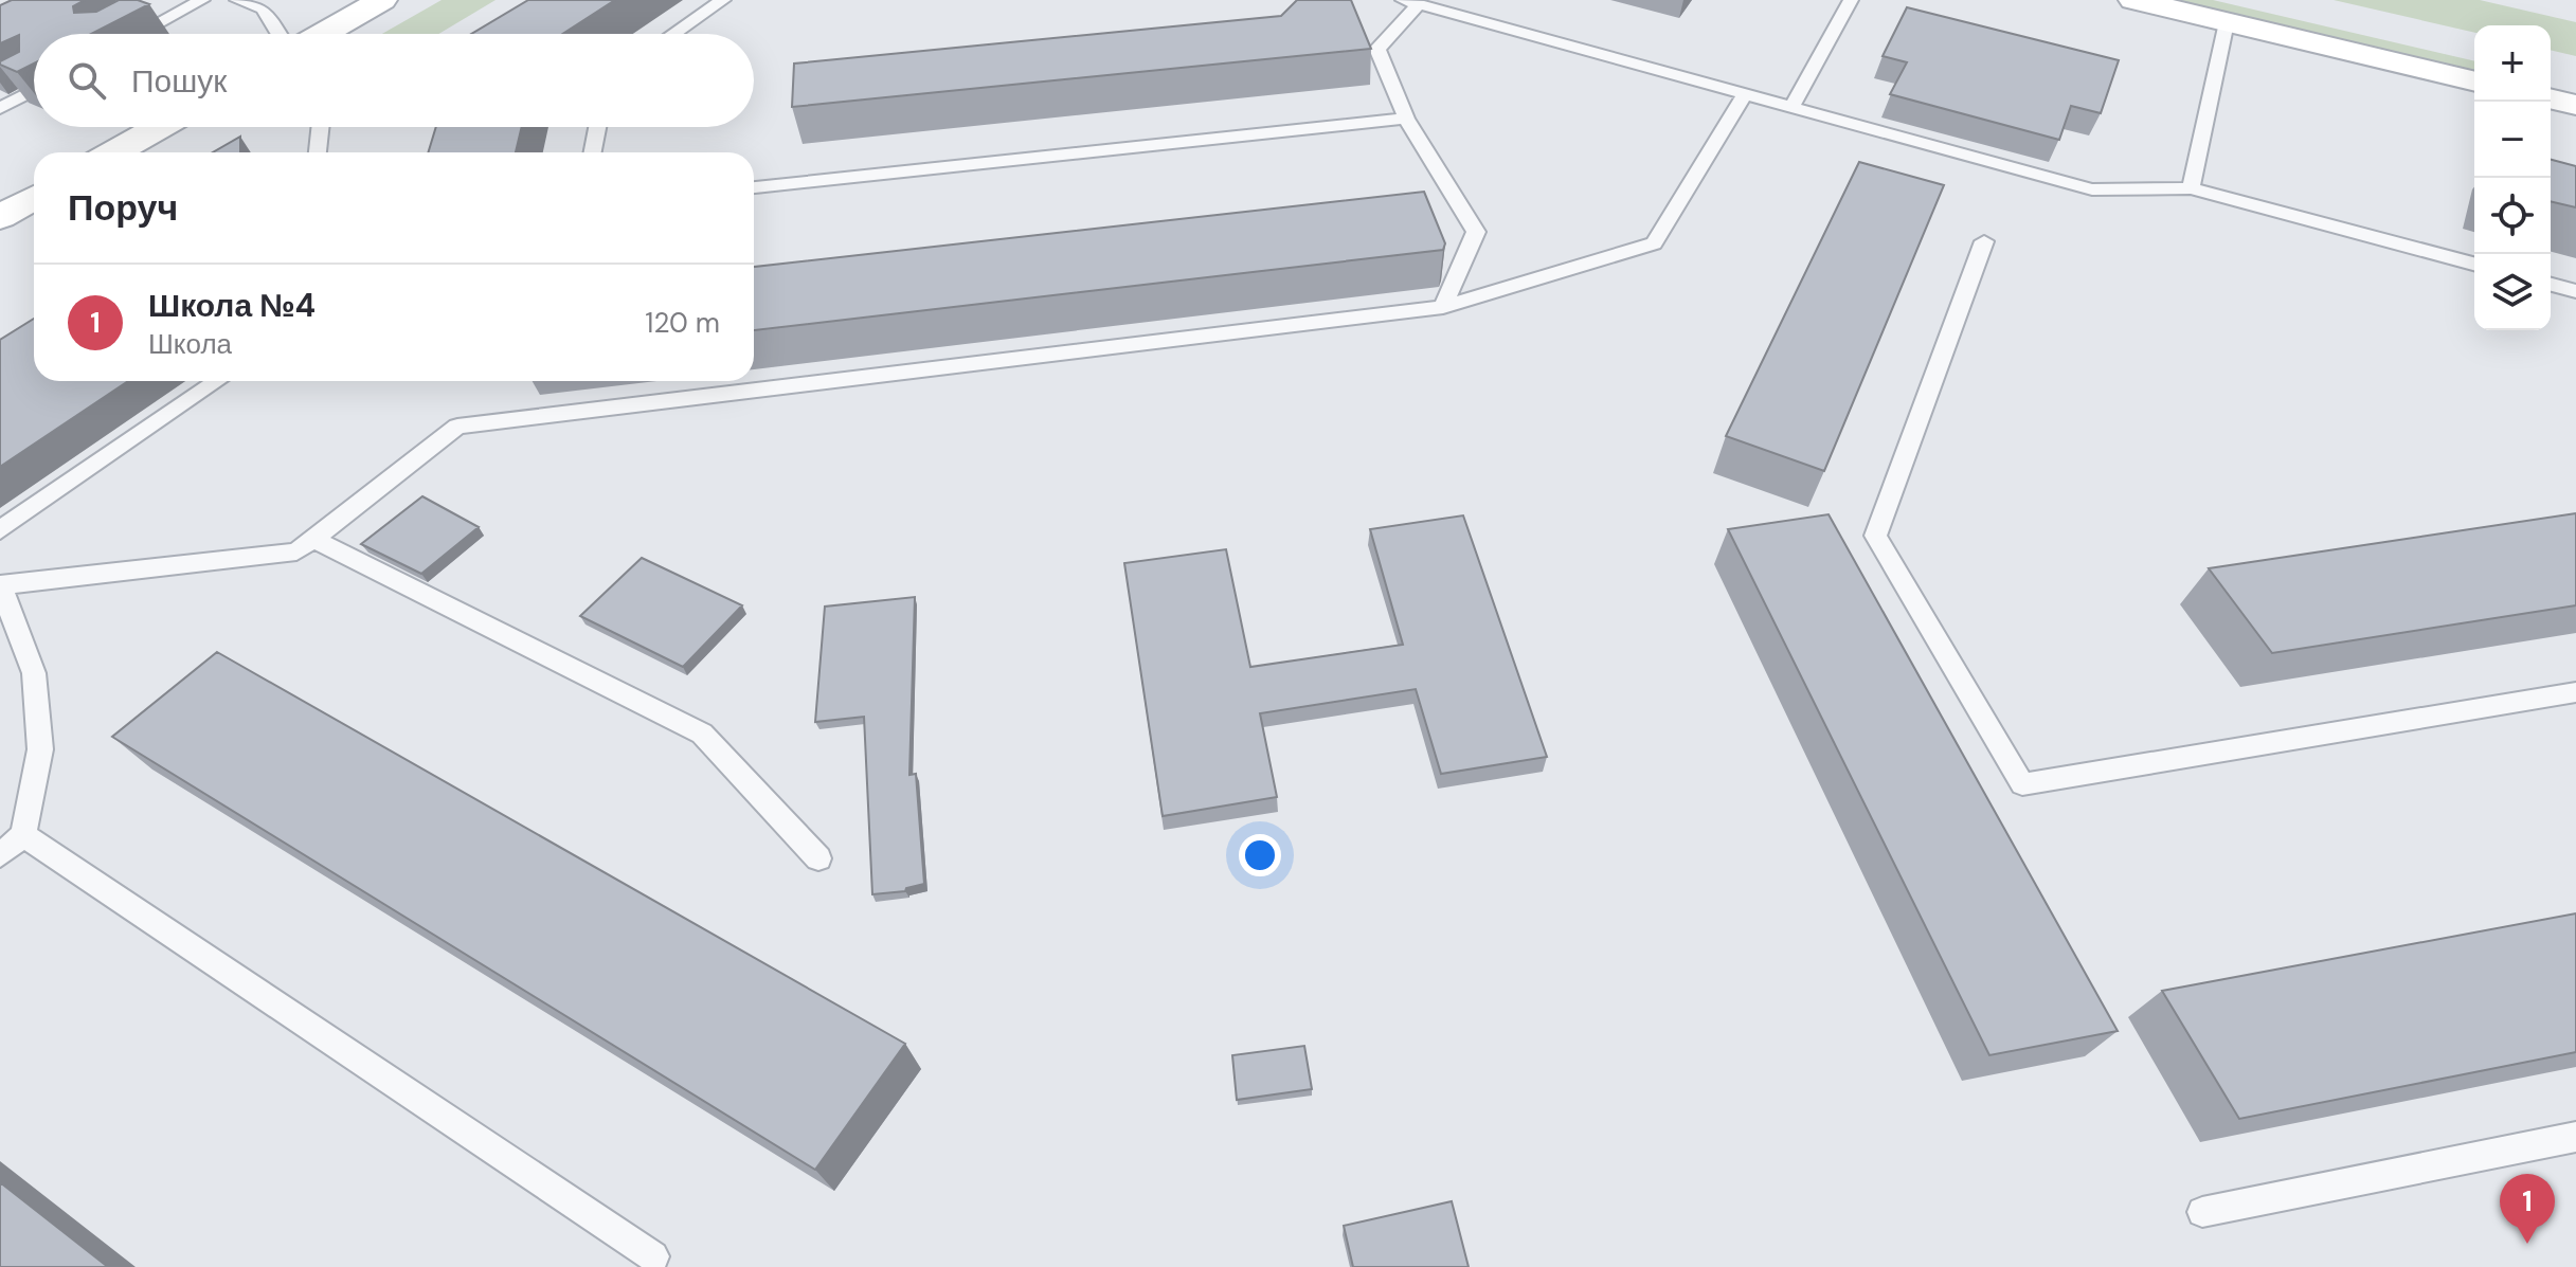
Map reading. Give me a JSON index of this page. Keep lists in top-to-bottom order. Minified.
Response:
{"page":{"map_buttons":["+","−"],"search":"Пошук","heading":"Поруч","list":[{"mark":"1","name":"Школа №4","note":"Школа","value":"120 m"}],"pins":"1"}}
